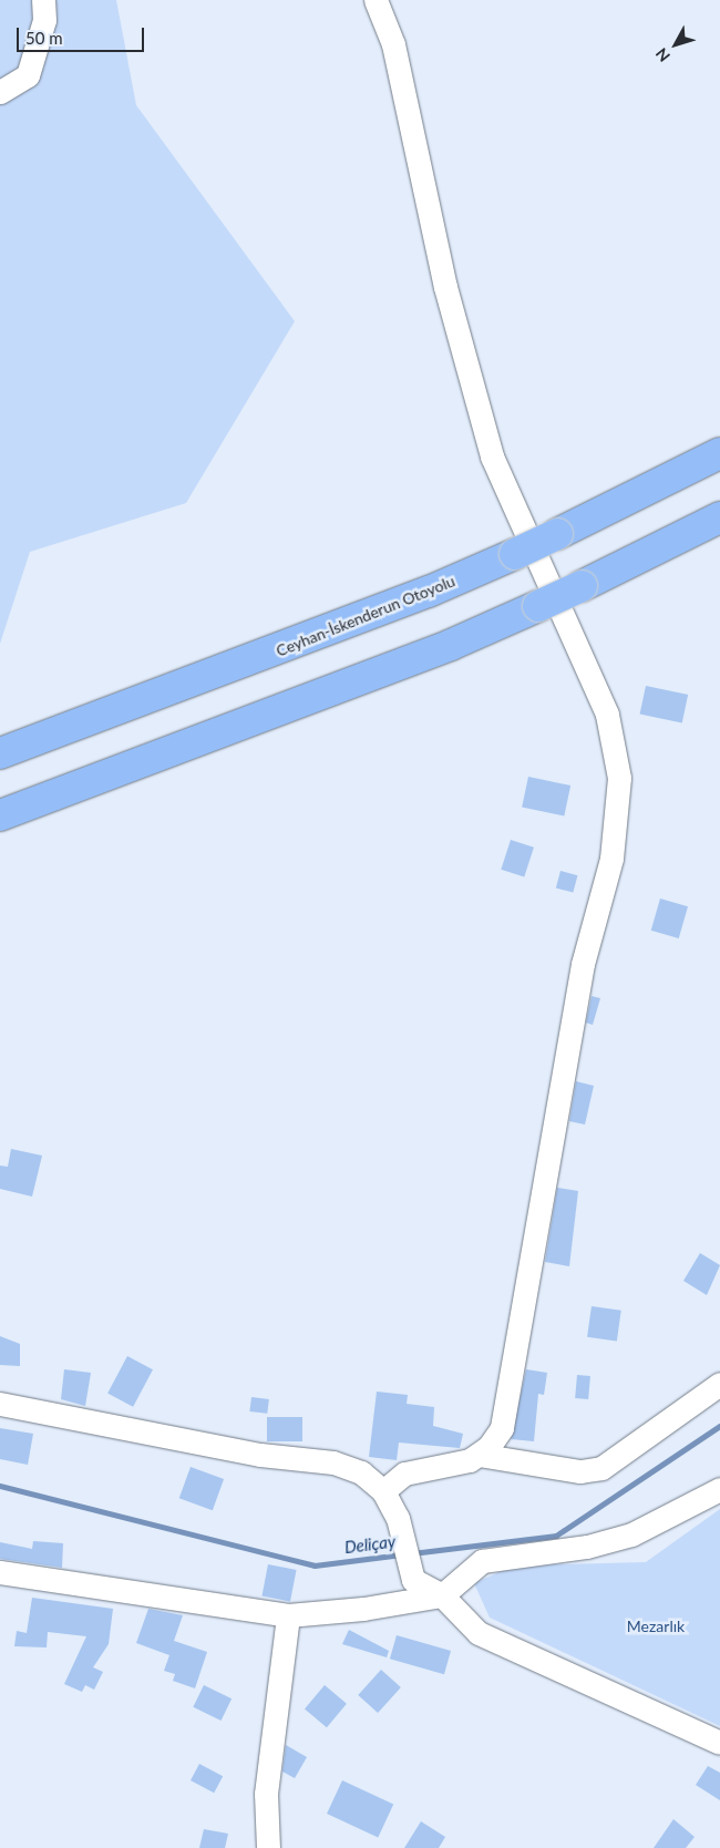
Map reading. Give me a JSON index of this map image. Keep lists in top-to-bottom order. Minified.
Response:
{"streets":{"highway":["Ceyhan-İskenderun Otoyolu"]},"water":["Deliçay"],"parks":["Mezarlık"],"scale_bar":"50 m","north":"bottom left"}
